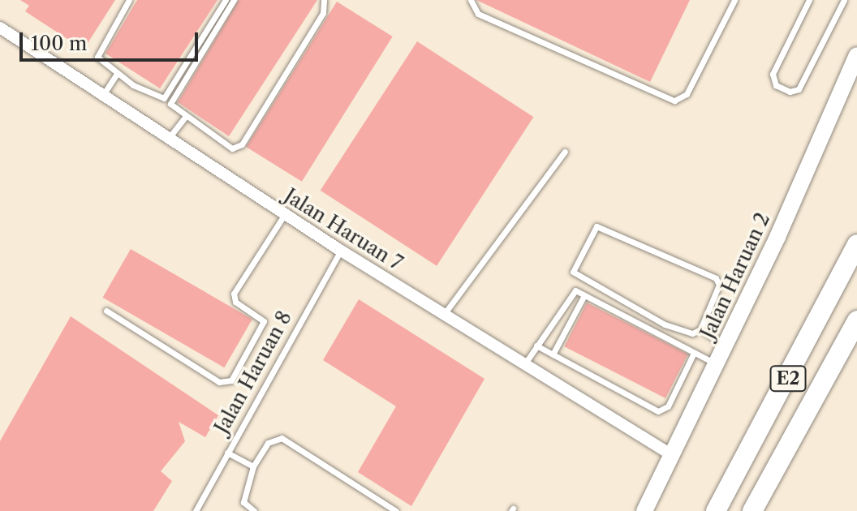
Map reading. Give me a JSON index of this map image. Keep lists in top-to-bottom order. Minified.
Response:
{"streets":{"highway":["E2"],"main road":["Jalan Haruan 2"],"street":["Jalan Haruan 7"],"lane":["Jalan Haruan 8"]},"crossings":[["Jalan Haruan 7","Jalan Haruan 2"],["Jalan Haruan 7","Jalan Haruan 8"]],"scale_bar":"100 m"}
